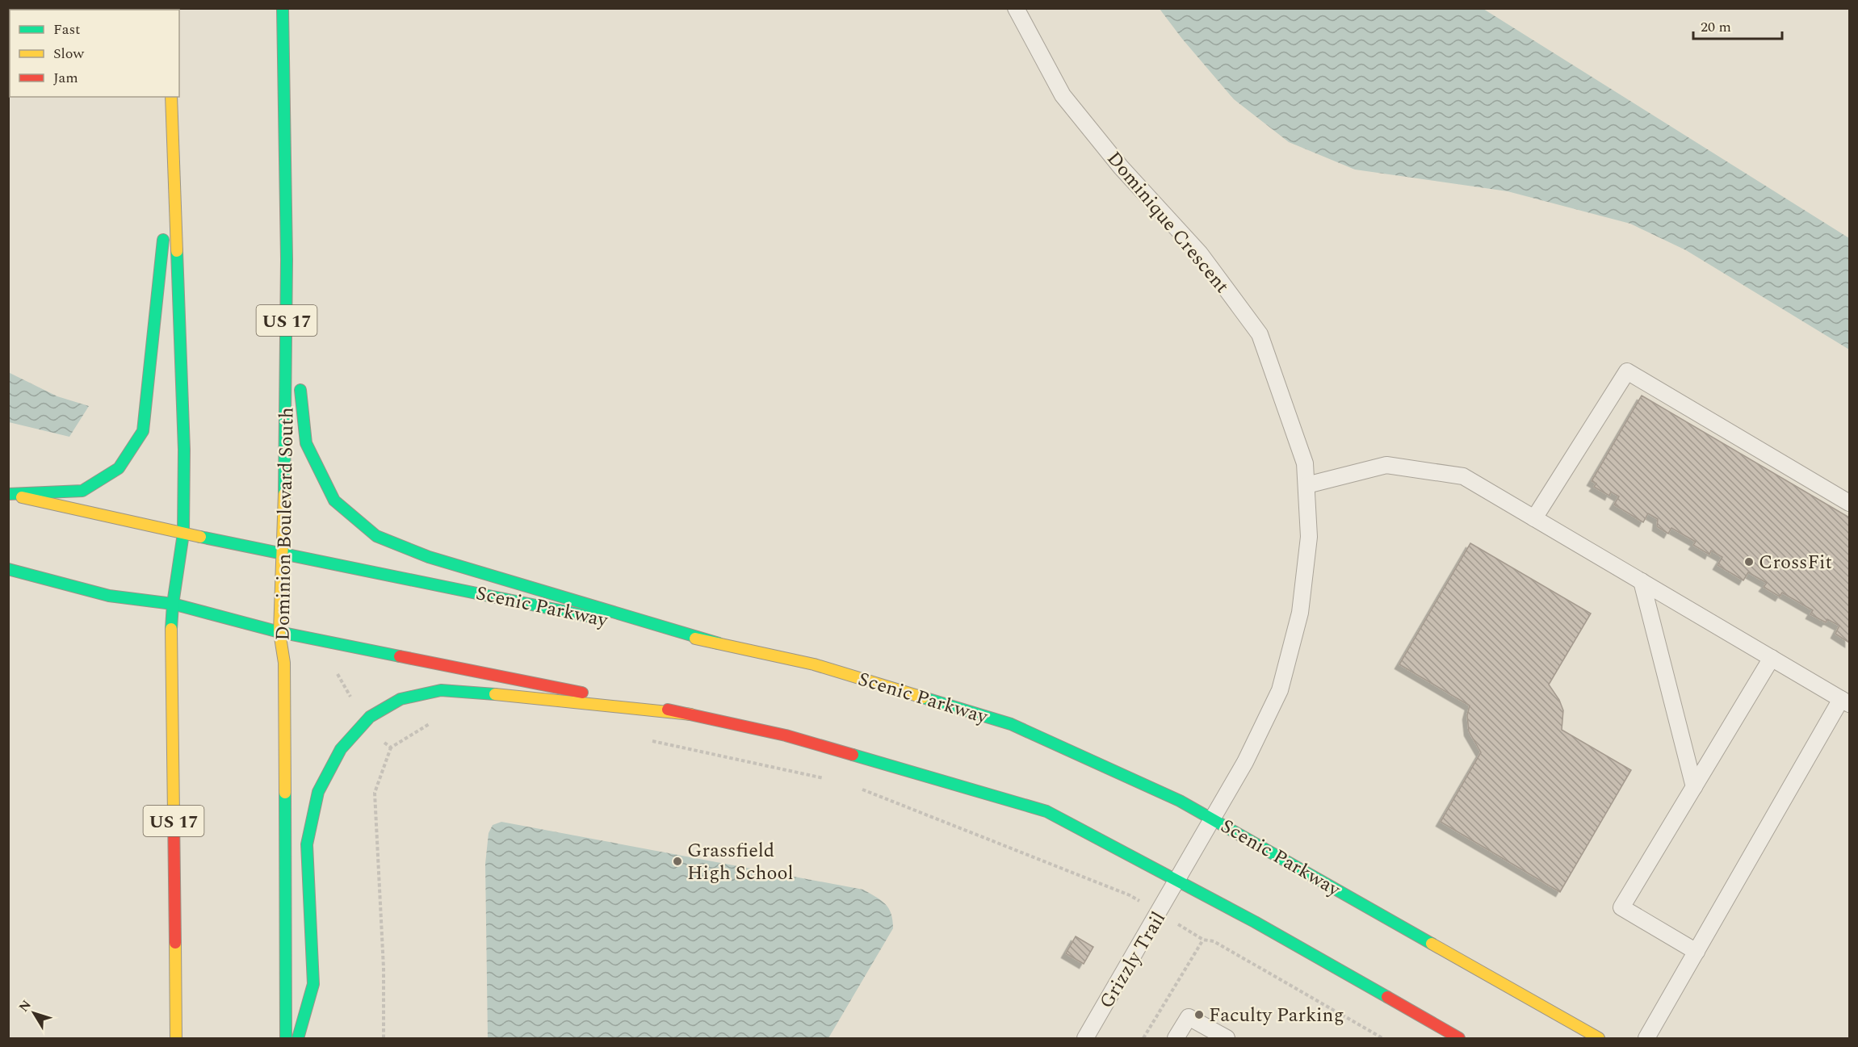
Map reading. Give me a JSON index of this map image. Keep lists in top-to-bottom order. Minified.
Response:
{"streets":{"main road":["US 17","Dominion Boulevard South","Scenic Parkway"],"lane":["Dominique Crescent","Grizzly Trail"]},"crossings":[["Dominique Crescent","Scenic Parkway"],["Dominique Crescent","Grizzly Trail"],["US 17","Scenic Parkway"],["Dominion Boulevard South","Scenic Parkway"]],"places":["CrossFit","Grassfield High School","Faculty Parking"],"legend":["Fast","Slow","Jam"],"scale_bar":"20 m","north":"top left"}
